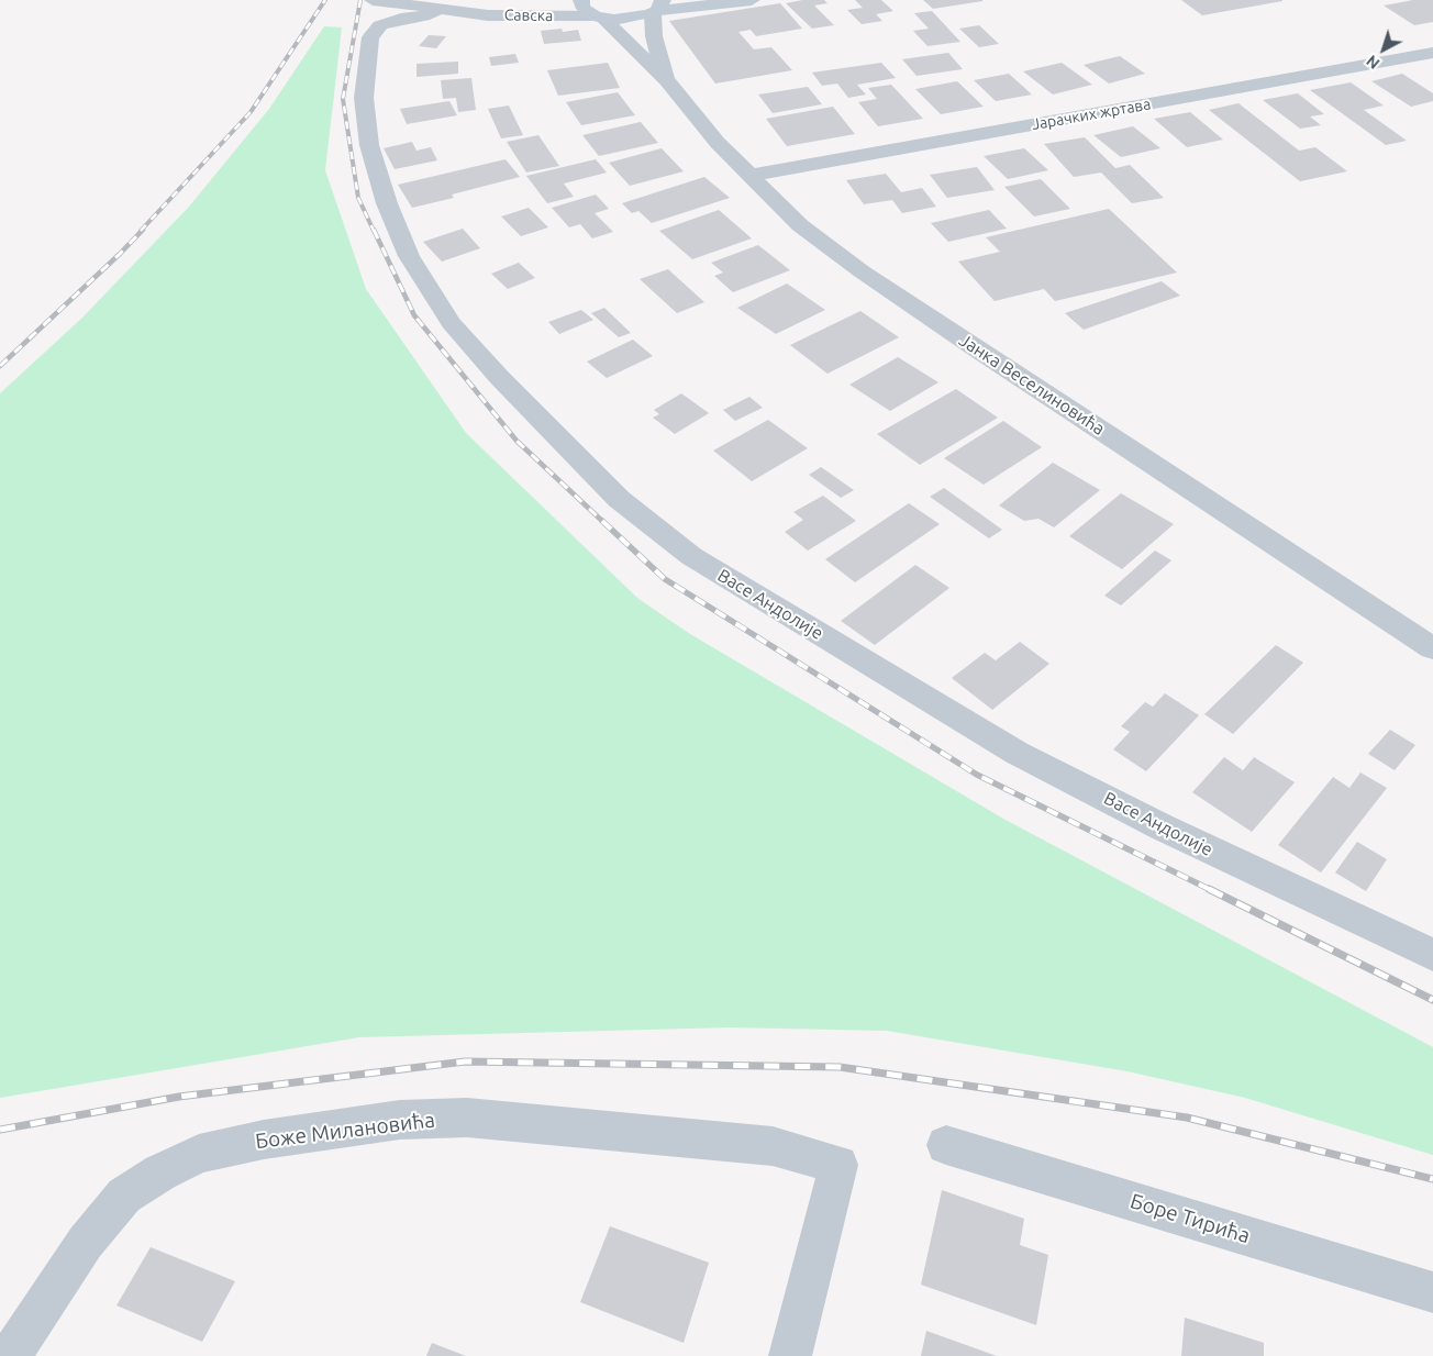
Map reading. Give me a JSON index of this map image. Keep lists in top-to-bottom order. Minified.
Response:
{"streets":{"street":["Савска","Јарачких жртава","Јанка Веселиновића","Васе Андолије","Боже Милановића","Боре Тирића"]},"crossings":[["Савска","Јанка Веселиновића"],["Савска","Васе Андолије"],["Јарачких жртава","Јанка Веселиновића"]],"north":"bottom left"}
